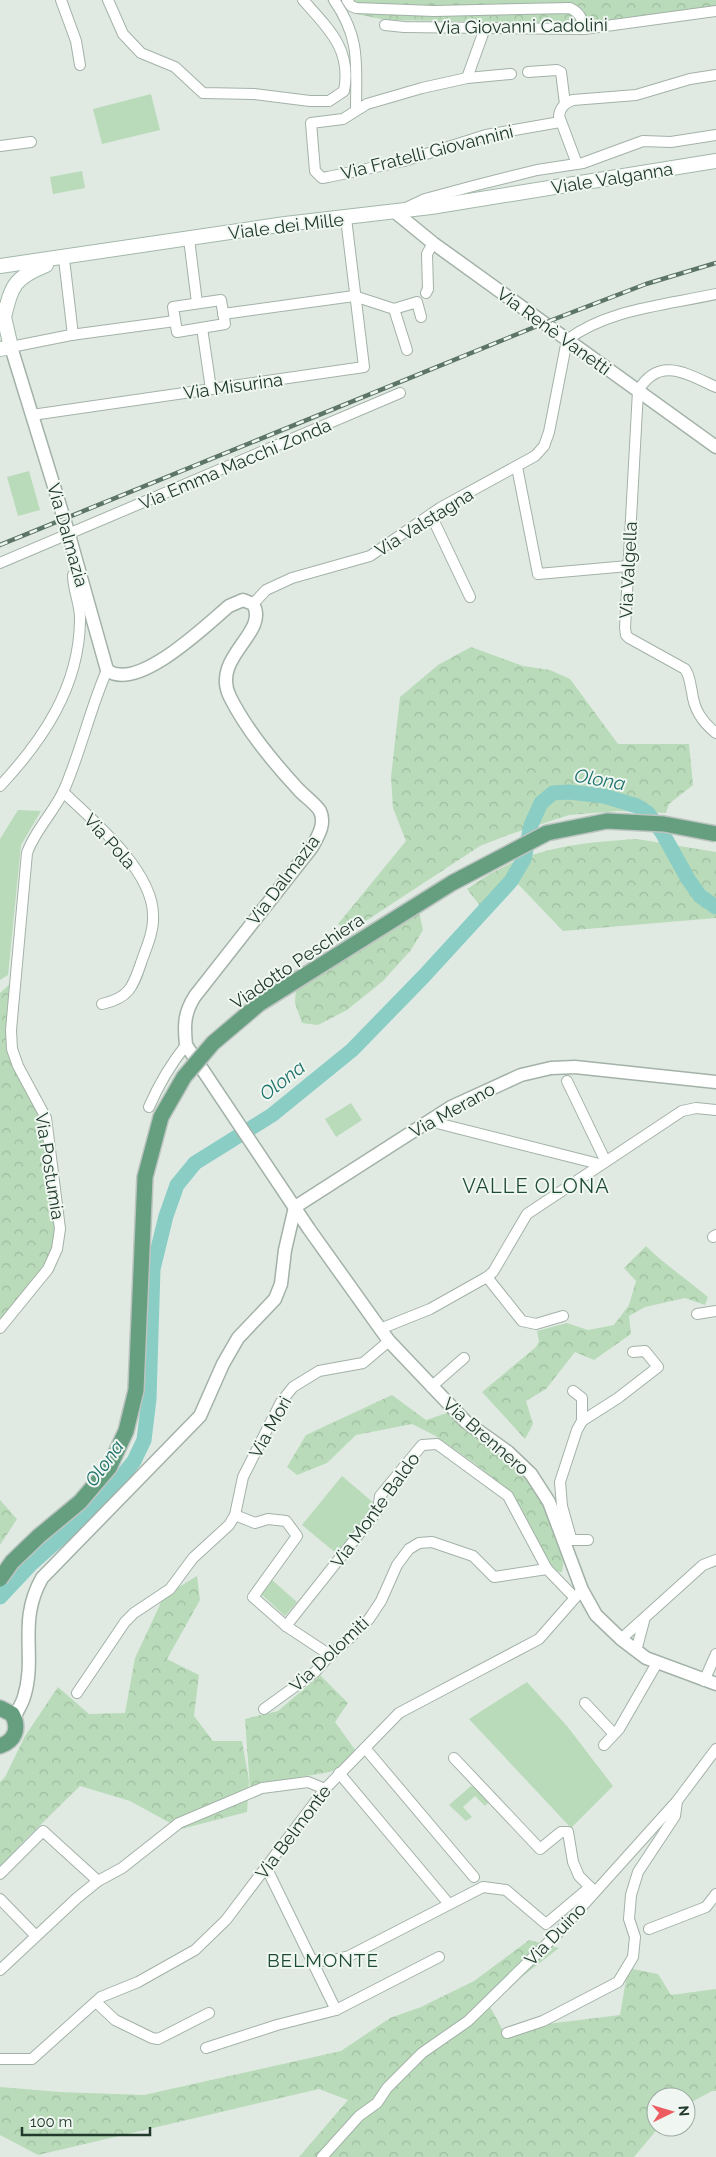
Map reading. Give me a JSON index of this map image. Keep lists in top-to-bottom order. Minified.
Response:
{"streets":{"main road":["Viale Valganna","Viale dei Mille","Viadotto Peschiera"],"street":["Via Giovanni Cadolini","Via Fratelli Giovannini","Via Renè Vanetti","Via Misurina","Via Emma Macchi Zonda","Via Valstagna","Via Dalmazia","Via Valgella","Via Pola","Via Merano","Via Postumia","Via Mori","Via Brennero","Via Monte Baldo","Via Dolomiti","Via Belmonte","Via Duino"]},"crossings":[["Viale Valganna","Viale dei Mille"],["Viale dei Mille","Via Renè Vanetti"],["Viale dei Mille","Via Misurina"],["Via Renè Vanetti","Via Valstagna"],["Via Renè Vanetti","Via Valgella"],["Via Misurina","Via Dalmazia"],["Via Emma Macchi Zonda","Via Dalmazia"],["Via Valstagna","Via Dalmazia"],["Via Dalmazia","Via Merano"],["Via Dalmazia","Via Brennero"],["Via Pola","Via Postumia"],["Via Mori","Via Brennero"],["Via Brennero","Via Belmonte"],["Via Monte Baldo","Via Dolomiti"]],"districts":["VALLE OLONA","BELMONTE"],"water":["Olona"],"scale_bar":"100 m","north":"right"}
